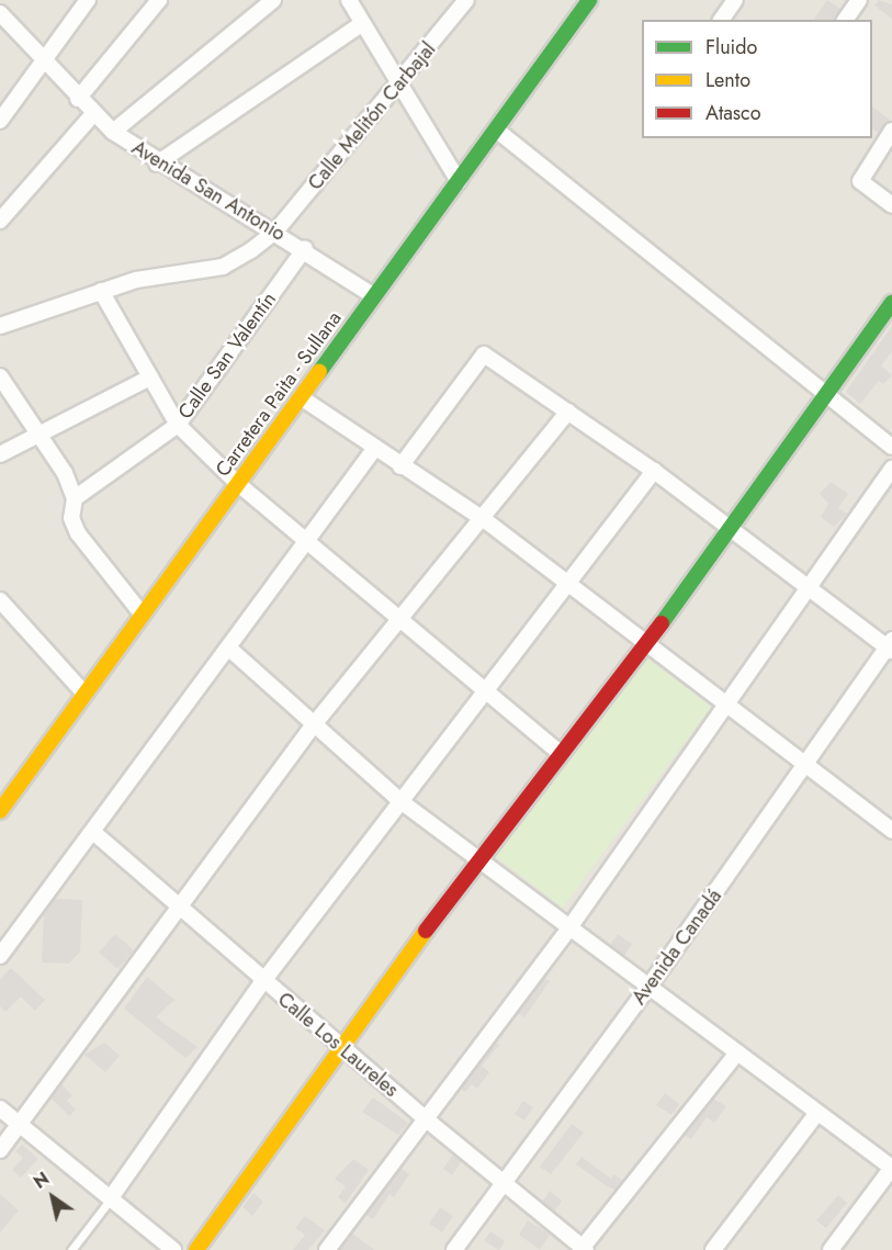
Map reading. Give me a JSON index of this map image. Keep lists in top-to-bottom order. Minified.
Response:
{"streets":{"street":["Calle Melitón Carbajal","Avenida San Antonio","Calle San Valentín","Carretera Paita - Sullana","Avenida Canadá","Calle Los Laureles"]},"crossings":[["Calle Melitón Carbajal","Avenida San Antonio"],["Avenida San Antonio","Calle San Valentín"],["Avenida San Antonio","Carretera Paita - Sullana"],["Avenida Canadá","Calle Los Laureles"]],"legend":["Fluido","Lento","Atasco"],"north":"top left"}
